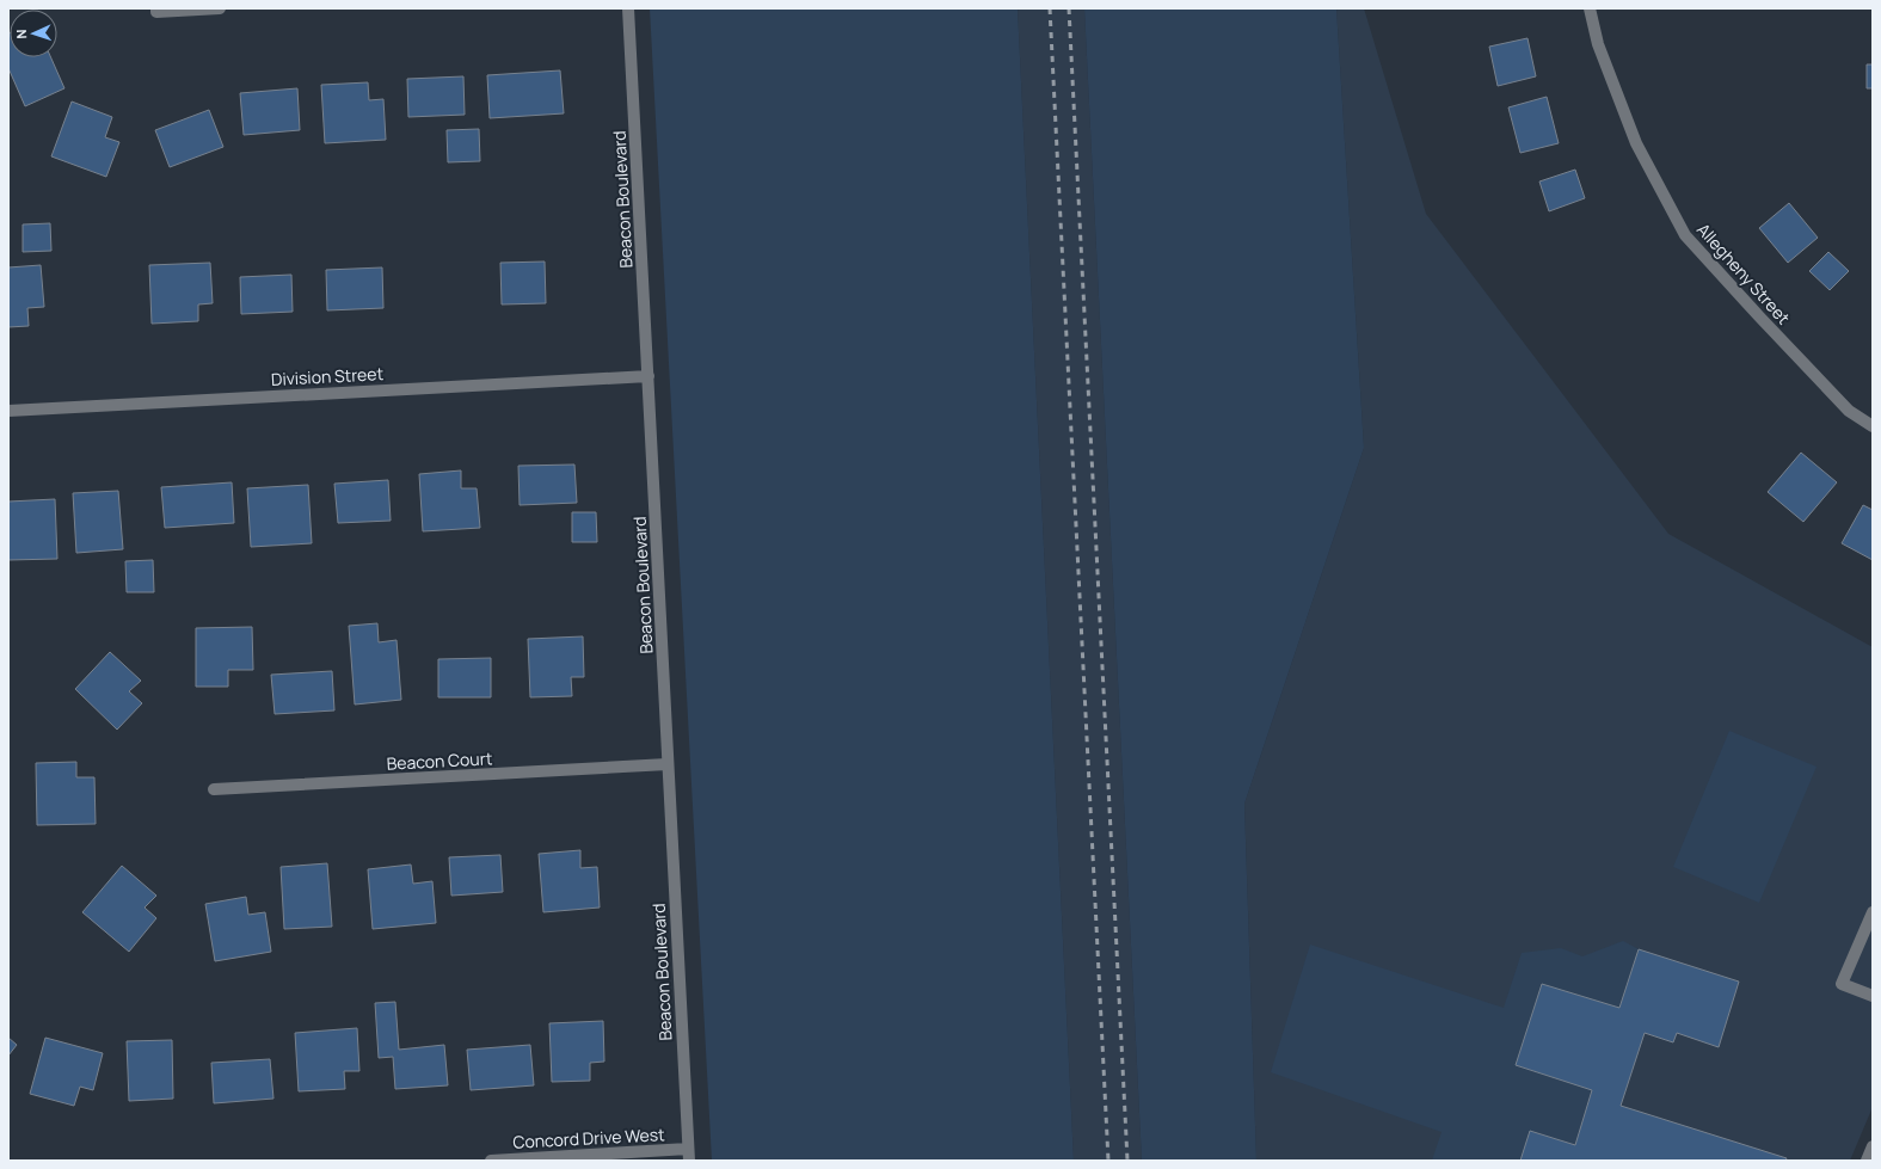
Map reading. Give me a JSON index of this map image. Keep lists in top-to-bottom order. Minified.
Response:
{"streets":{"street":["Beacon Boulevard","Allegheny Street","Division Street","Beacon Court","Concord Drive West"]},"crossings":[["Beacon Boulevard","Division Street"],["Beacon Boulevard","Beacon Court"],["Beacon Boulevard","Concord Drive West"]],"north":"left"}
